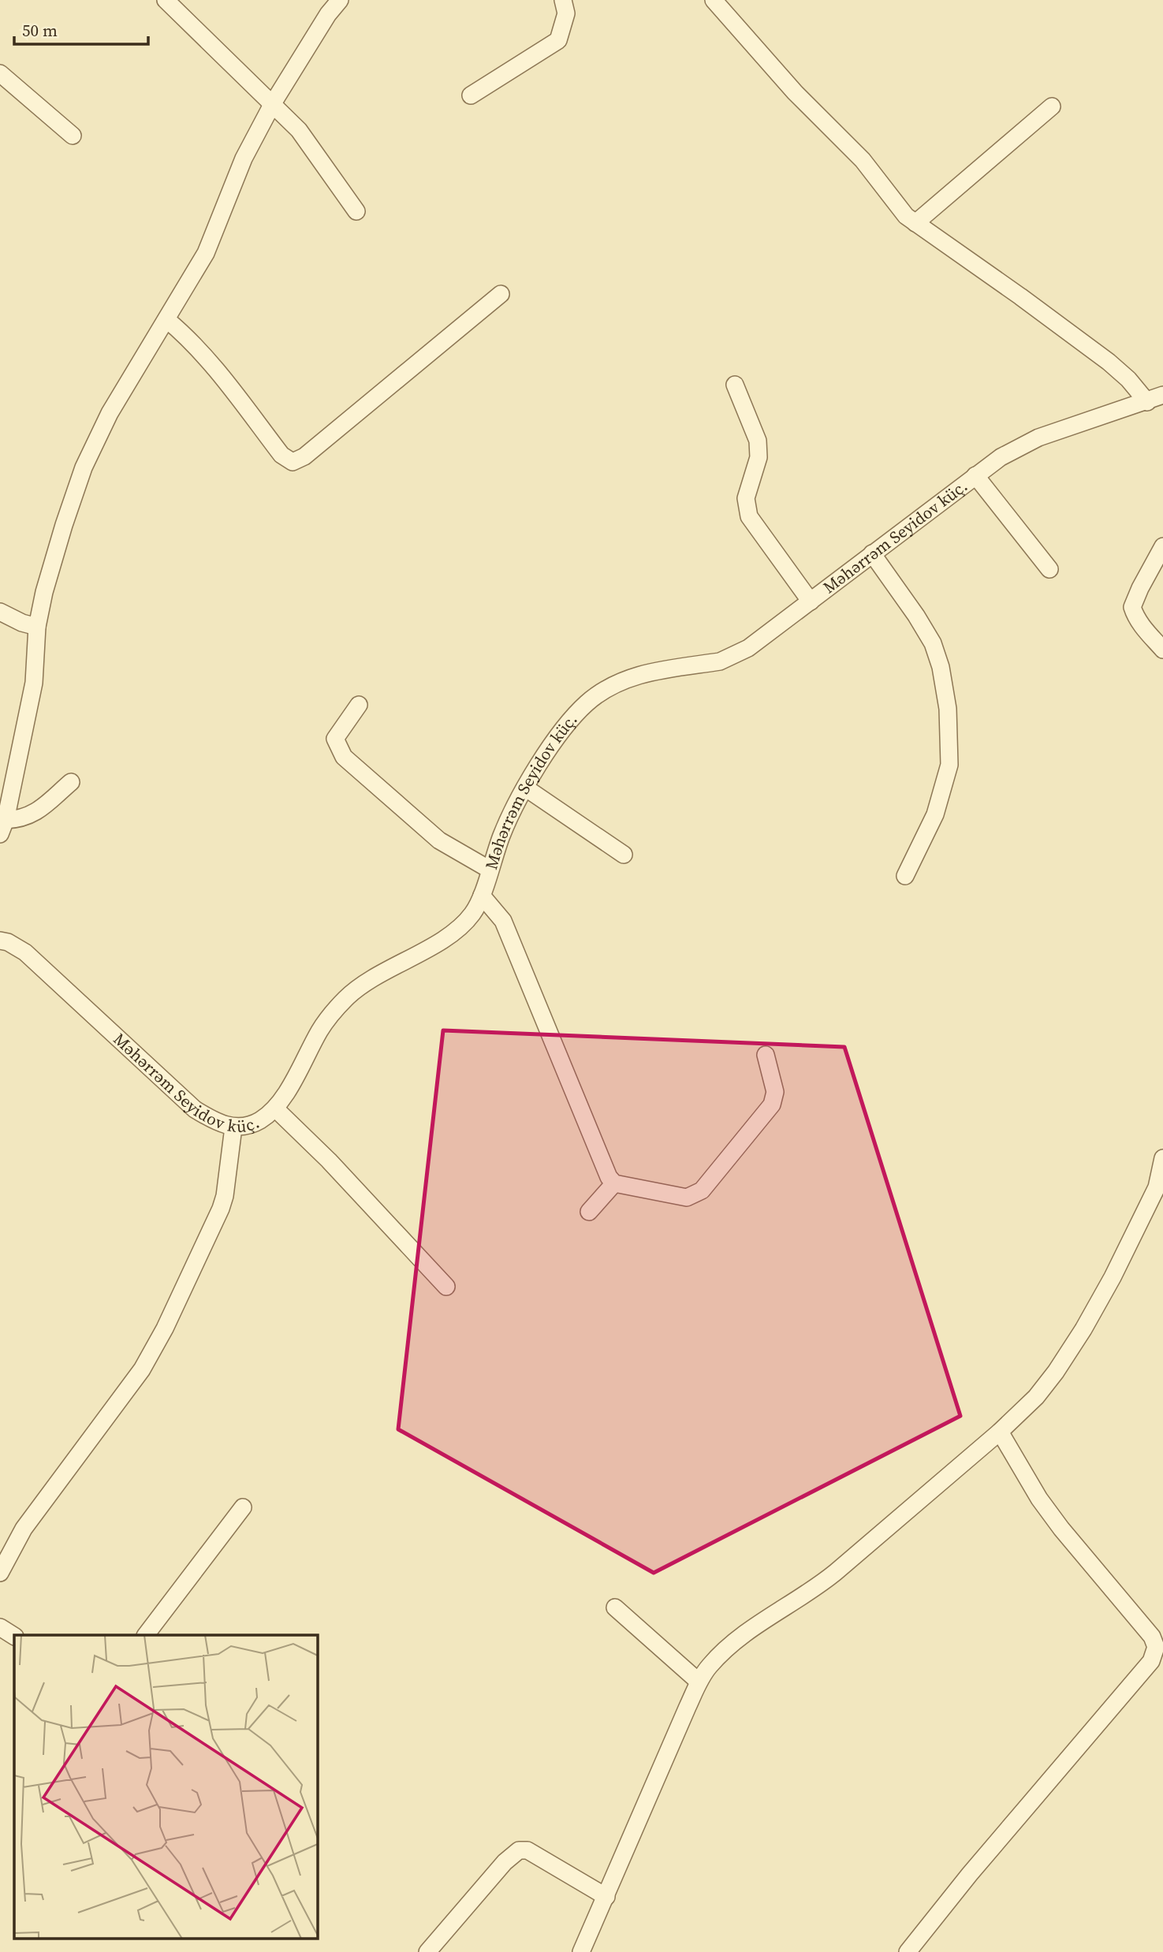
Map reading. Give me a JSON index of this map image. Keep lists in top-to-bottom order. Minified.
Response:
{"streets":{"street":["Məhərrəm Seyidov küç."]},"scale_bar":"50 m"}
